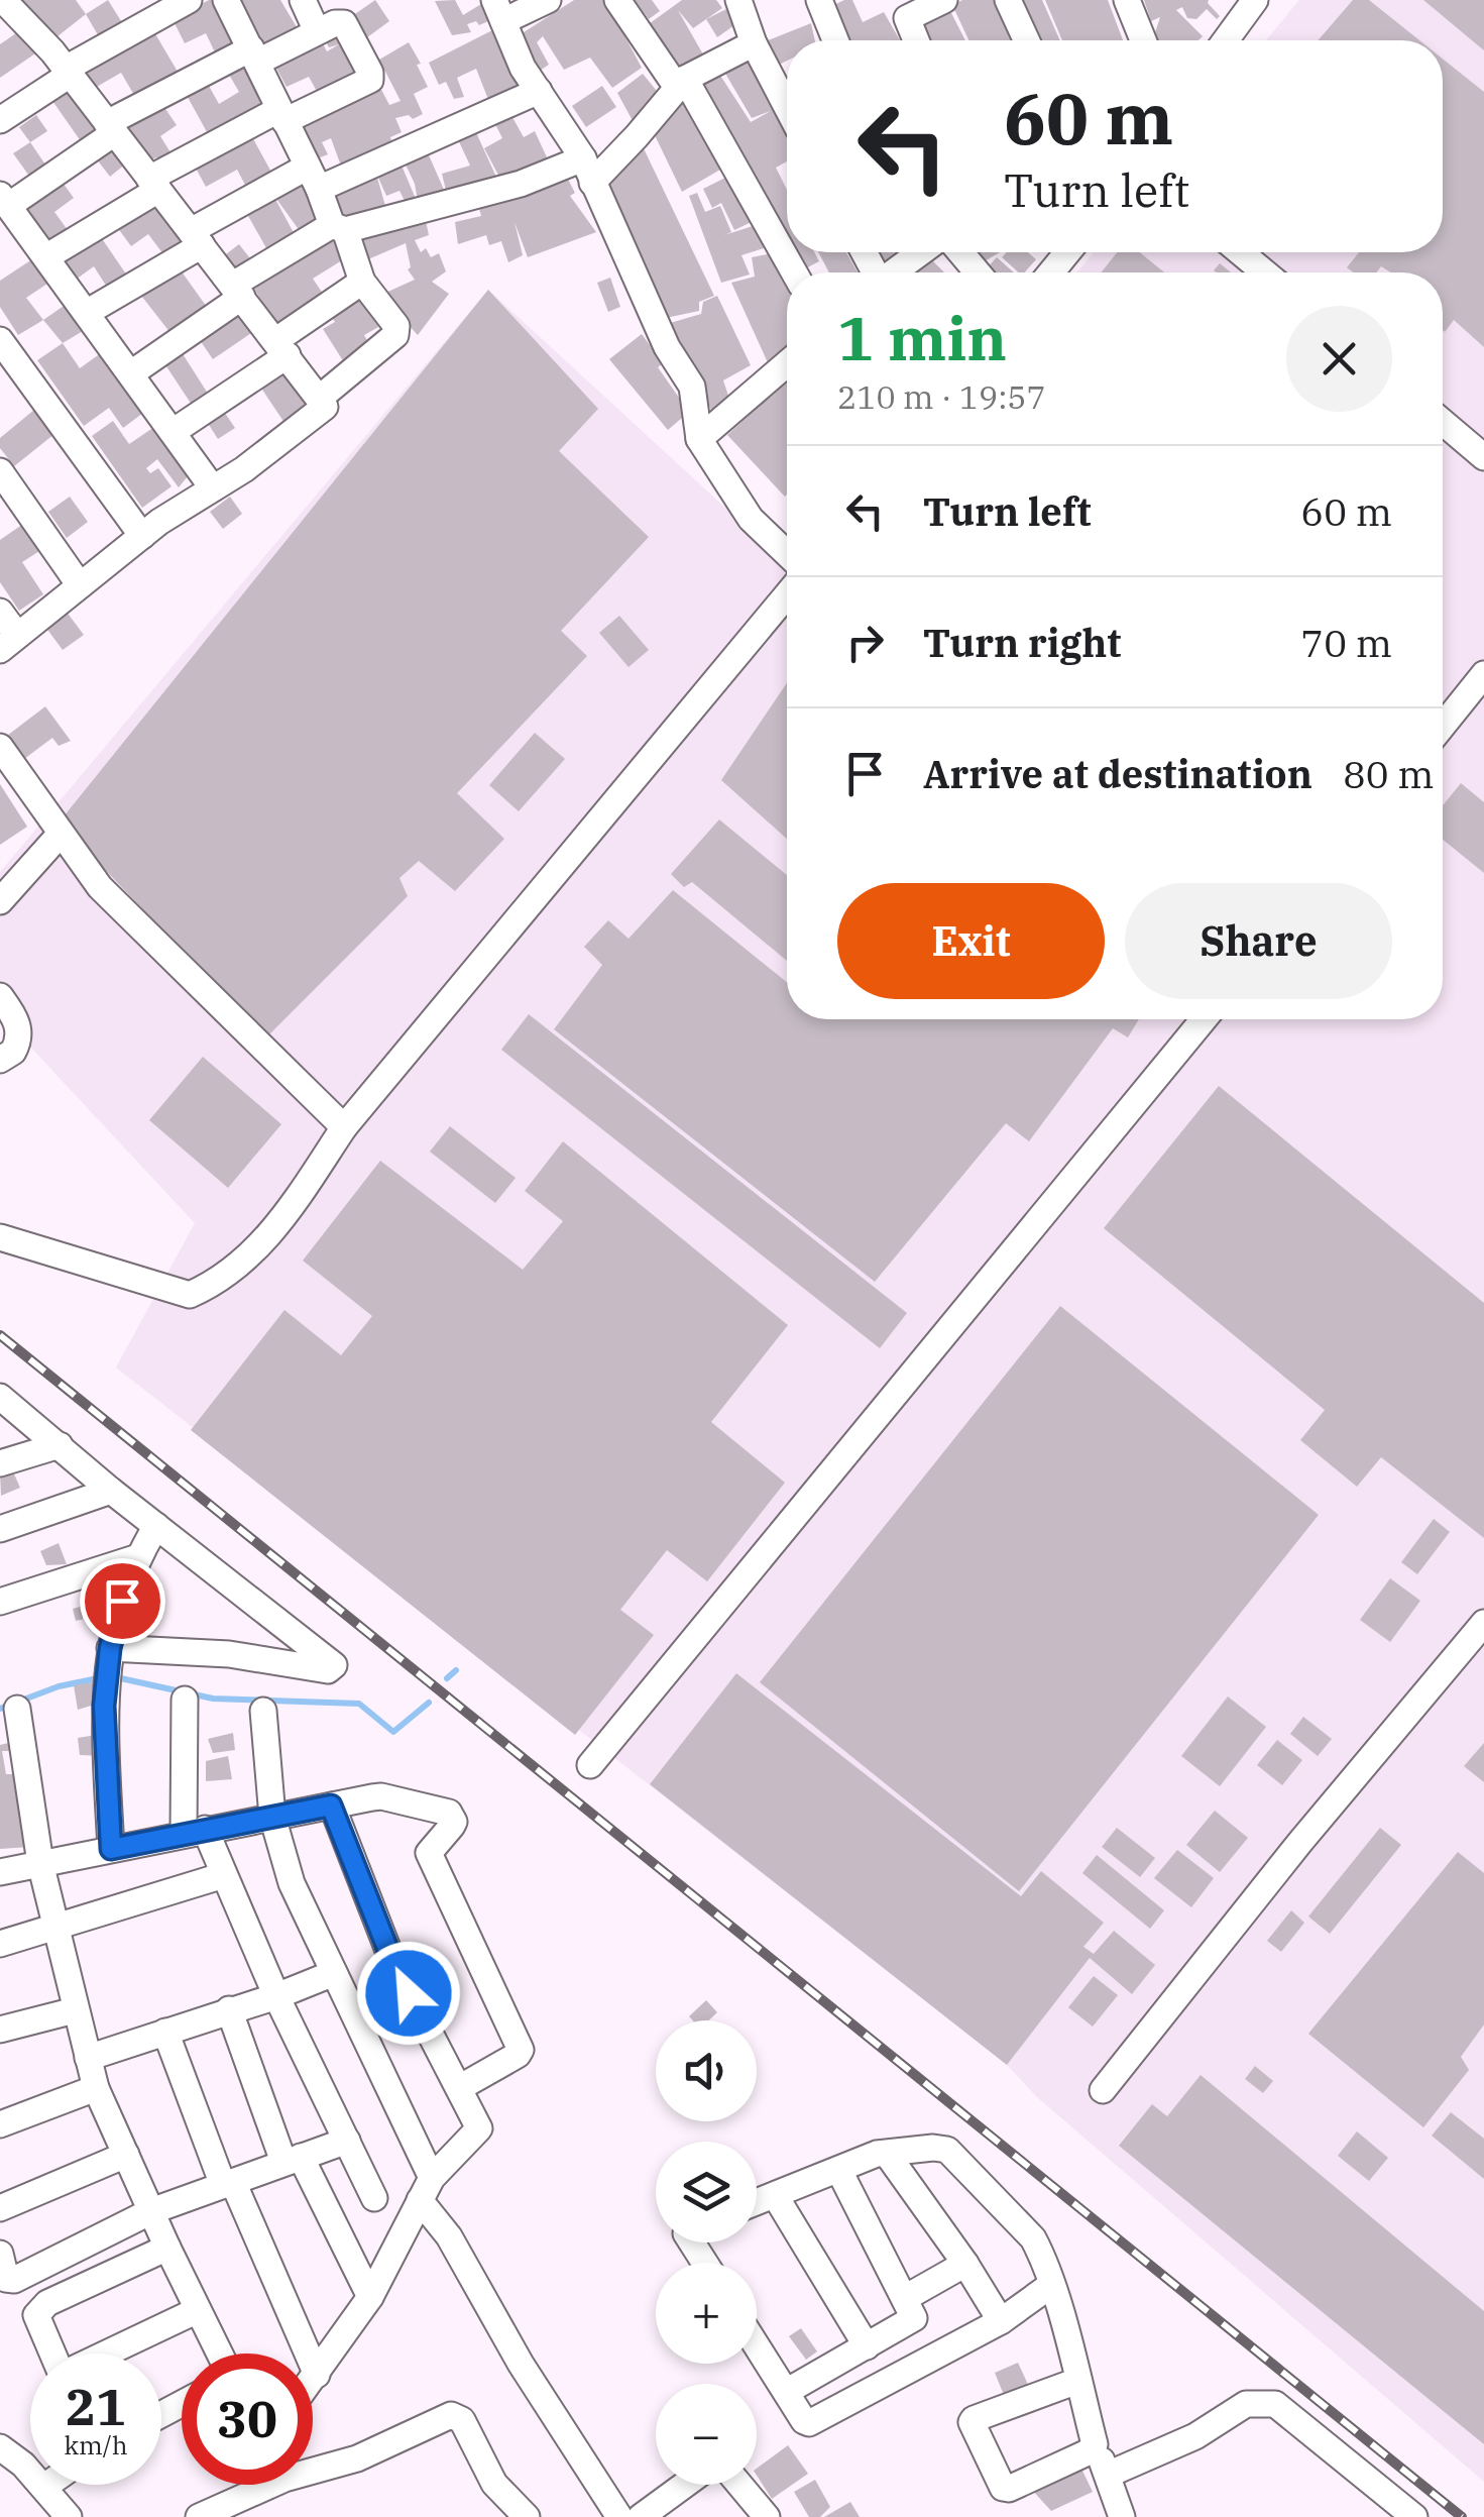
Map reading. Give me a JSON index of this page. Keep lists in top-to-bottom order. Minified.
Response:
{"page":{"turn":["60 m","Turn left"],"heading":["1 min","210 m · 19:57"],"list":[{"name":"Turn left","value":"60 m"},{"name":"Turn right","value":"70 m"},{"name":"Arrive at destination","value":"80 m"}],"buttons":["Exit","Share"],"map_buttons":["+","−"],"speed":"21 km/h","limit":"30"}}
